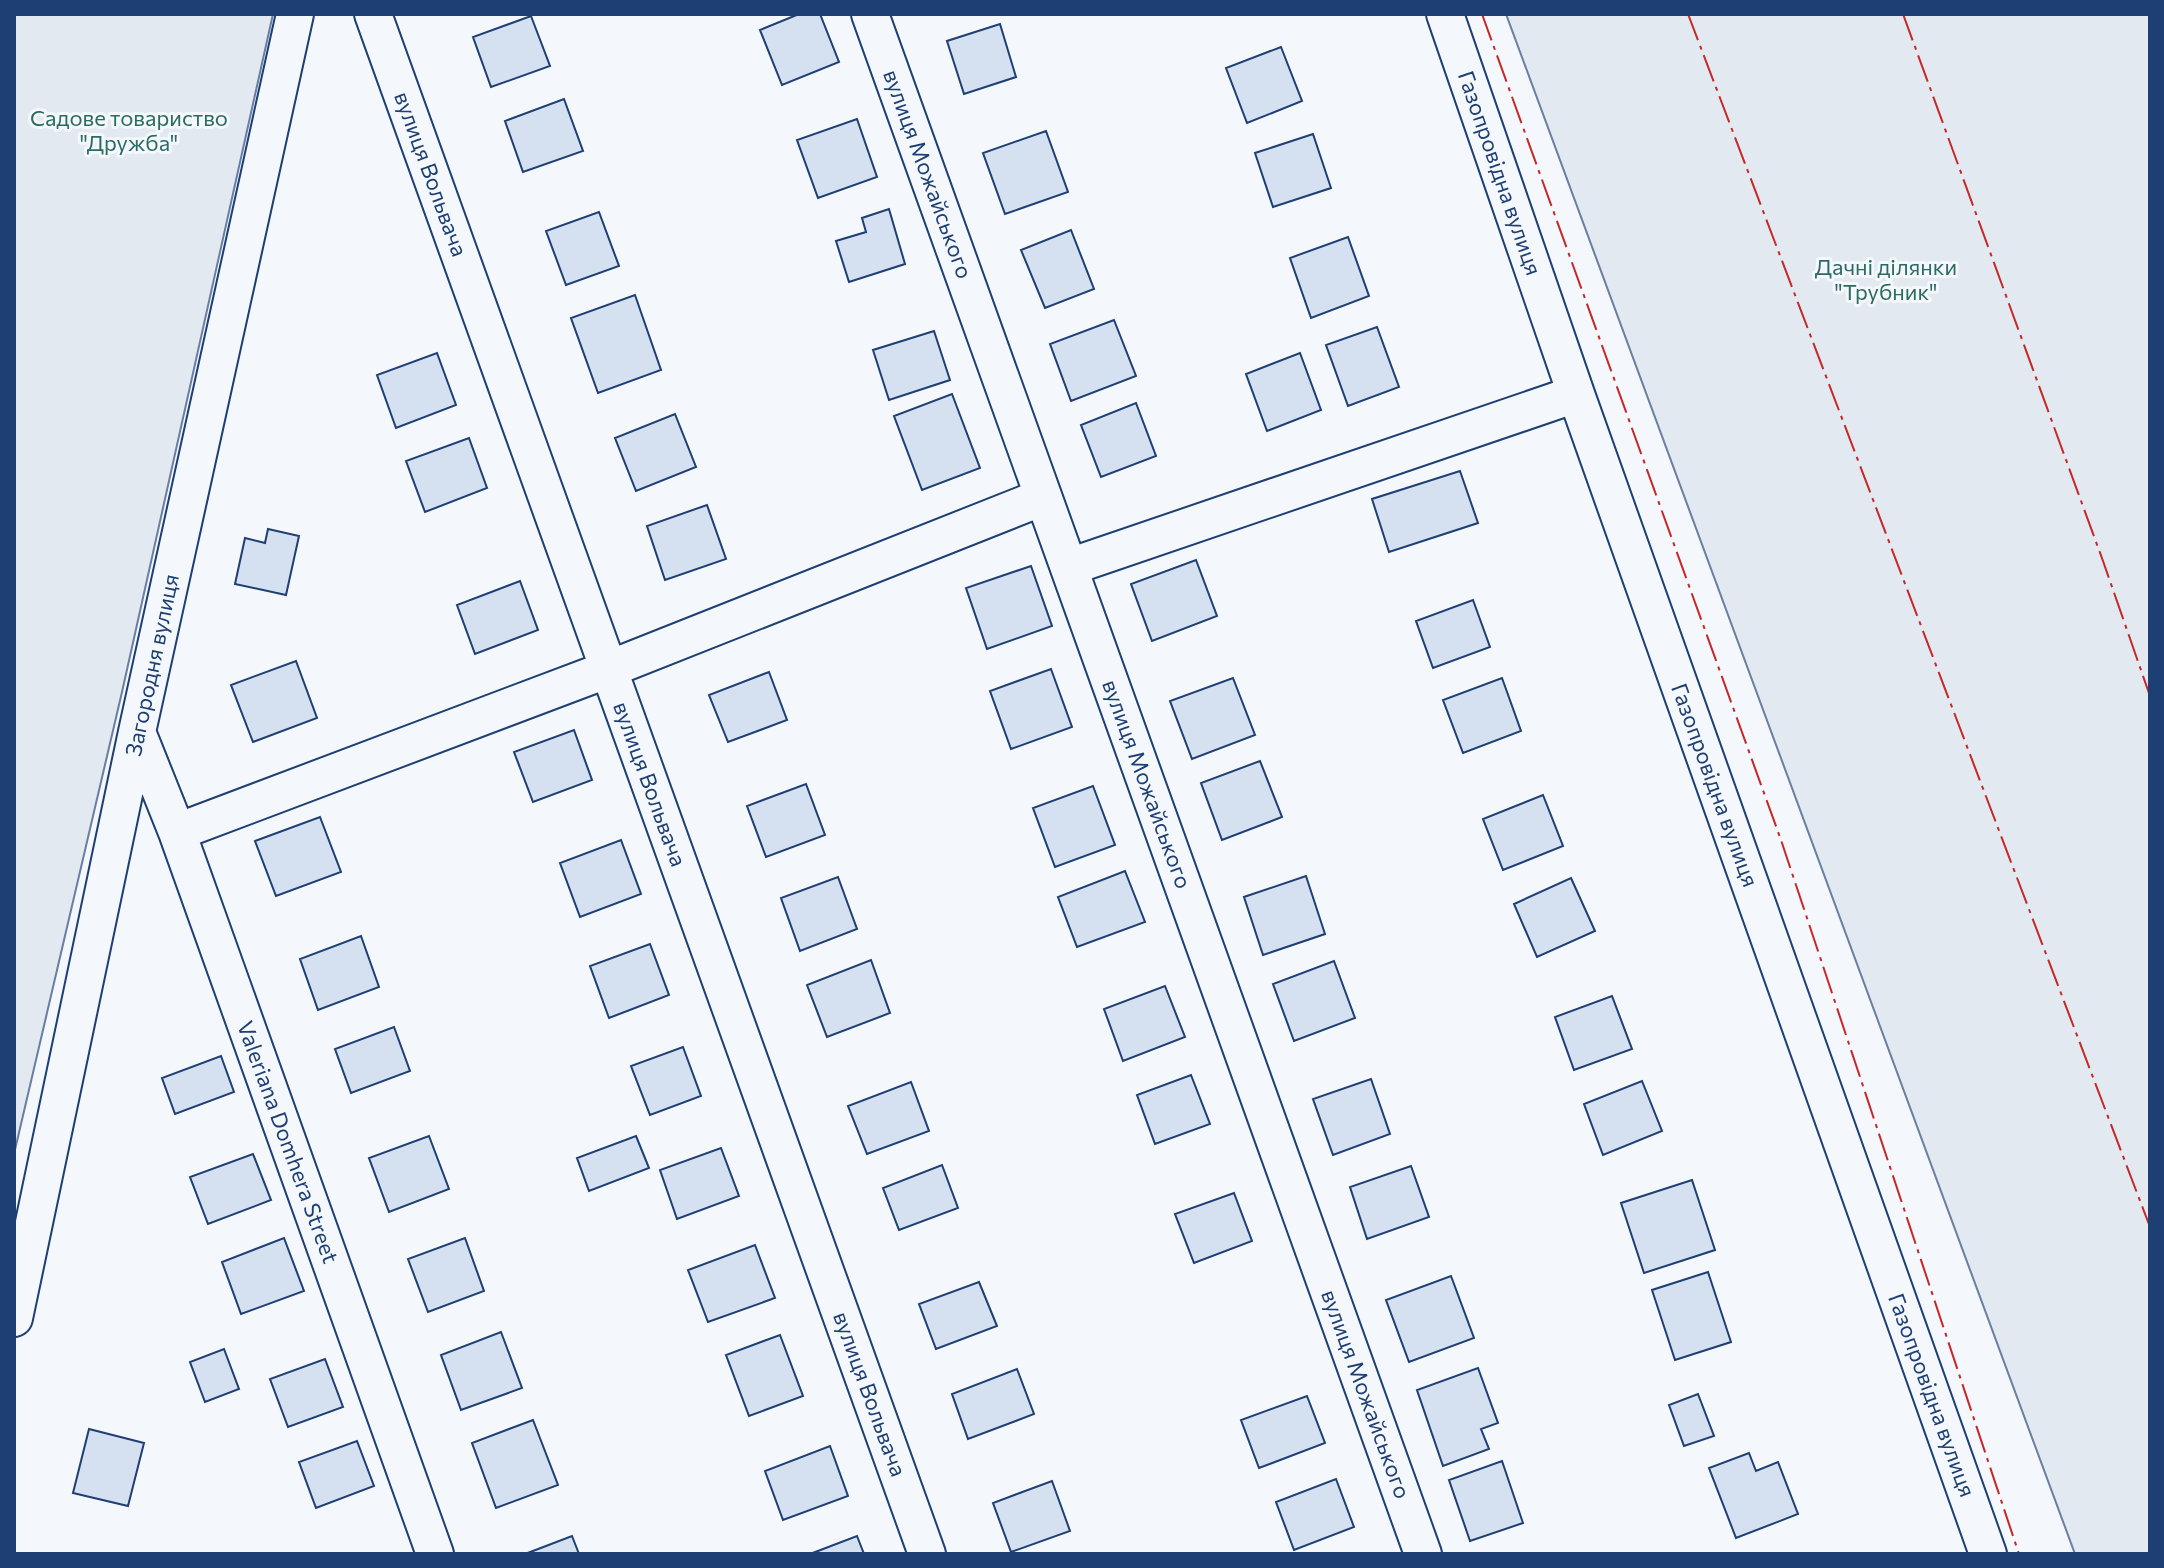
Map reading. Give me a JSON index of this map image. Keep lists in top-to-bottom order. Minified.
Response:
{"streets":{"street":["Газопровідна вулиця","вулиця Вольвача","вулиця Можайського","Загородня вулиця","Valeriana Domhera Street"]},"crossings":[["Загородня вулиця","Valeriana Domhera Street"]],"parks":["Садове товариство \"Дружба\"","Дачні ділянки \"Трубник\""]}
